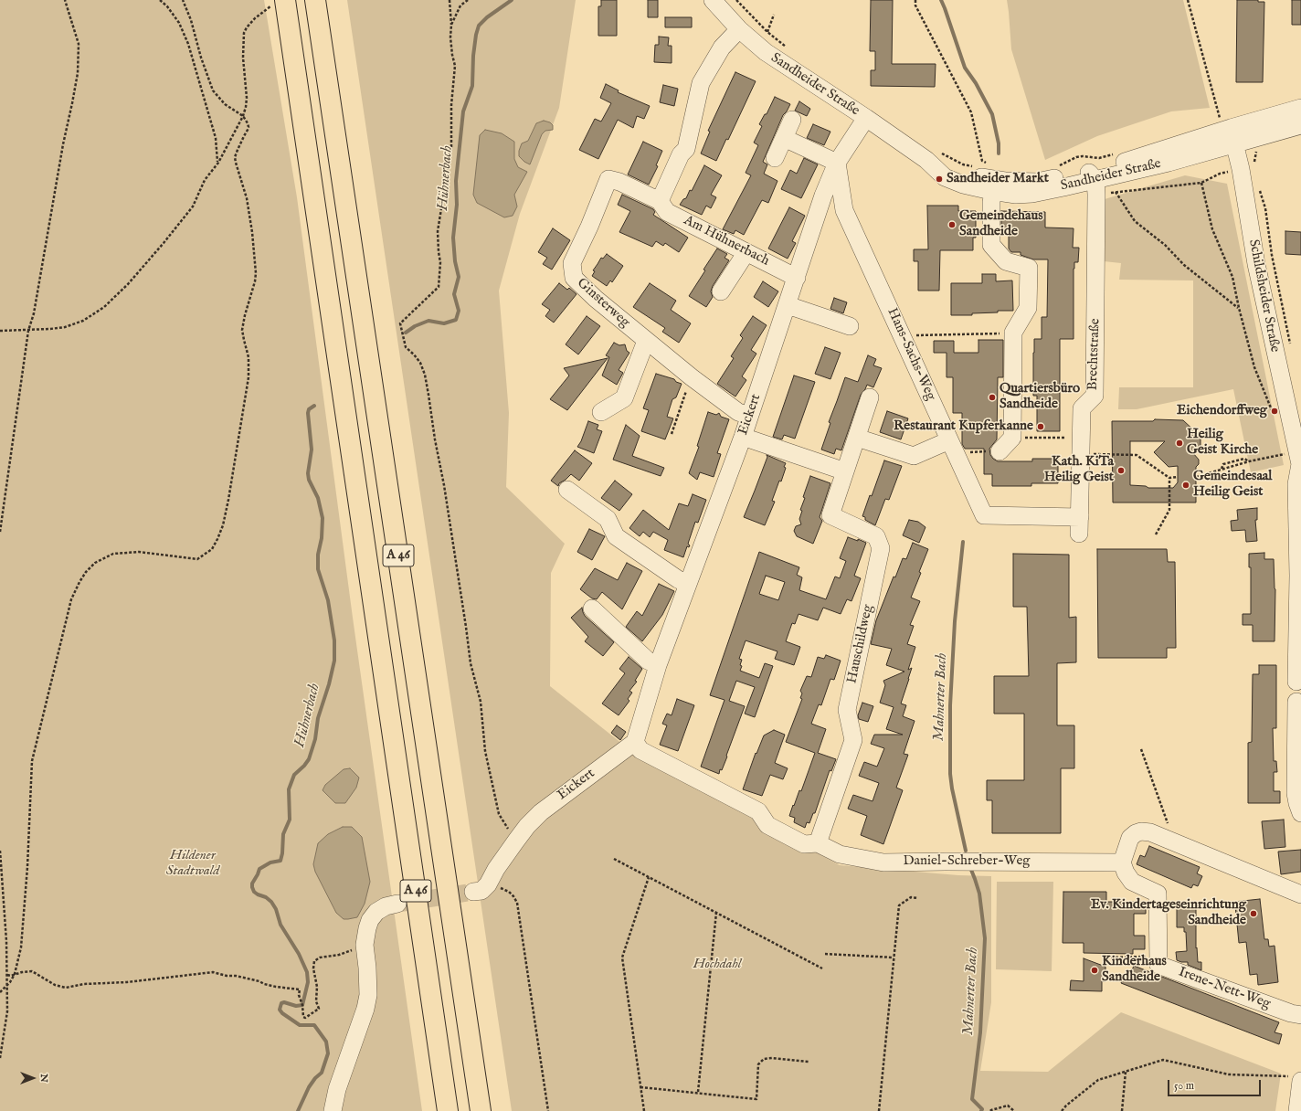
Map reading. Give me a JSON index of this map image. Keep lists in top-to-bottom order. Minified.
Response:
{"streets":{"highway":["A 46"],"street":["Sandheider Straße","Am Hühnerbach","Schildsheider Straße","Ginsterweg","Hans-Sachs-Weg","Brechtstraße","Eickert","Hauschildweg","Daniel-Schreber-Weg","Irene-Nett-Weg"]},"crossings":[["Sandheider Straße","Schildsheider Straße"],["Sandheider Straße","Brechtstraße"],["Sandheider Straße","Eickert"],["Am Hühnerbach","Ginsterweg"],["Am Hühnerbach","Eickert"],["Ginsterweg","Eickert"],["Hans-Sachs-Weg","Brechtstraße"],["Hans-Sachs-Weg","Eickert"],["Eickert","Daniel-Schreber-Weg"],["Hauschildweg","Daniel-Schreber-Weg"]],"water":["Hühnerbach","Mahnerter Bach"],"parks":["Hildener Stadtwald","Hochdahl"],"places":["Sandheider Markt","Gemeindehaus Sandheide","Quartiersbüro Sandheide","Eichendorffweg","Restaurant Kupferkanne","Heilig Geist Kirche","Kath. KiTa Heilig Geist","Gemeindesaal Heilig Geist","Ev. Kindertageseinrichtung Sandheide","Kinderhaus Sandheide"],"scale_bar":"50 m","north":"right"}
